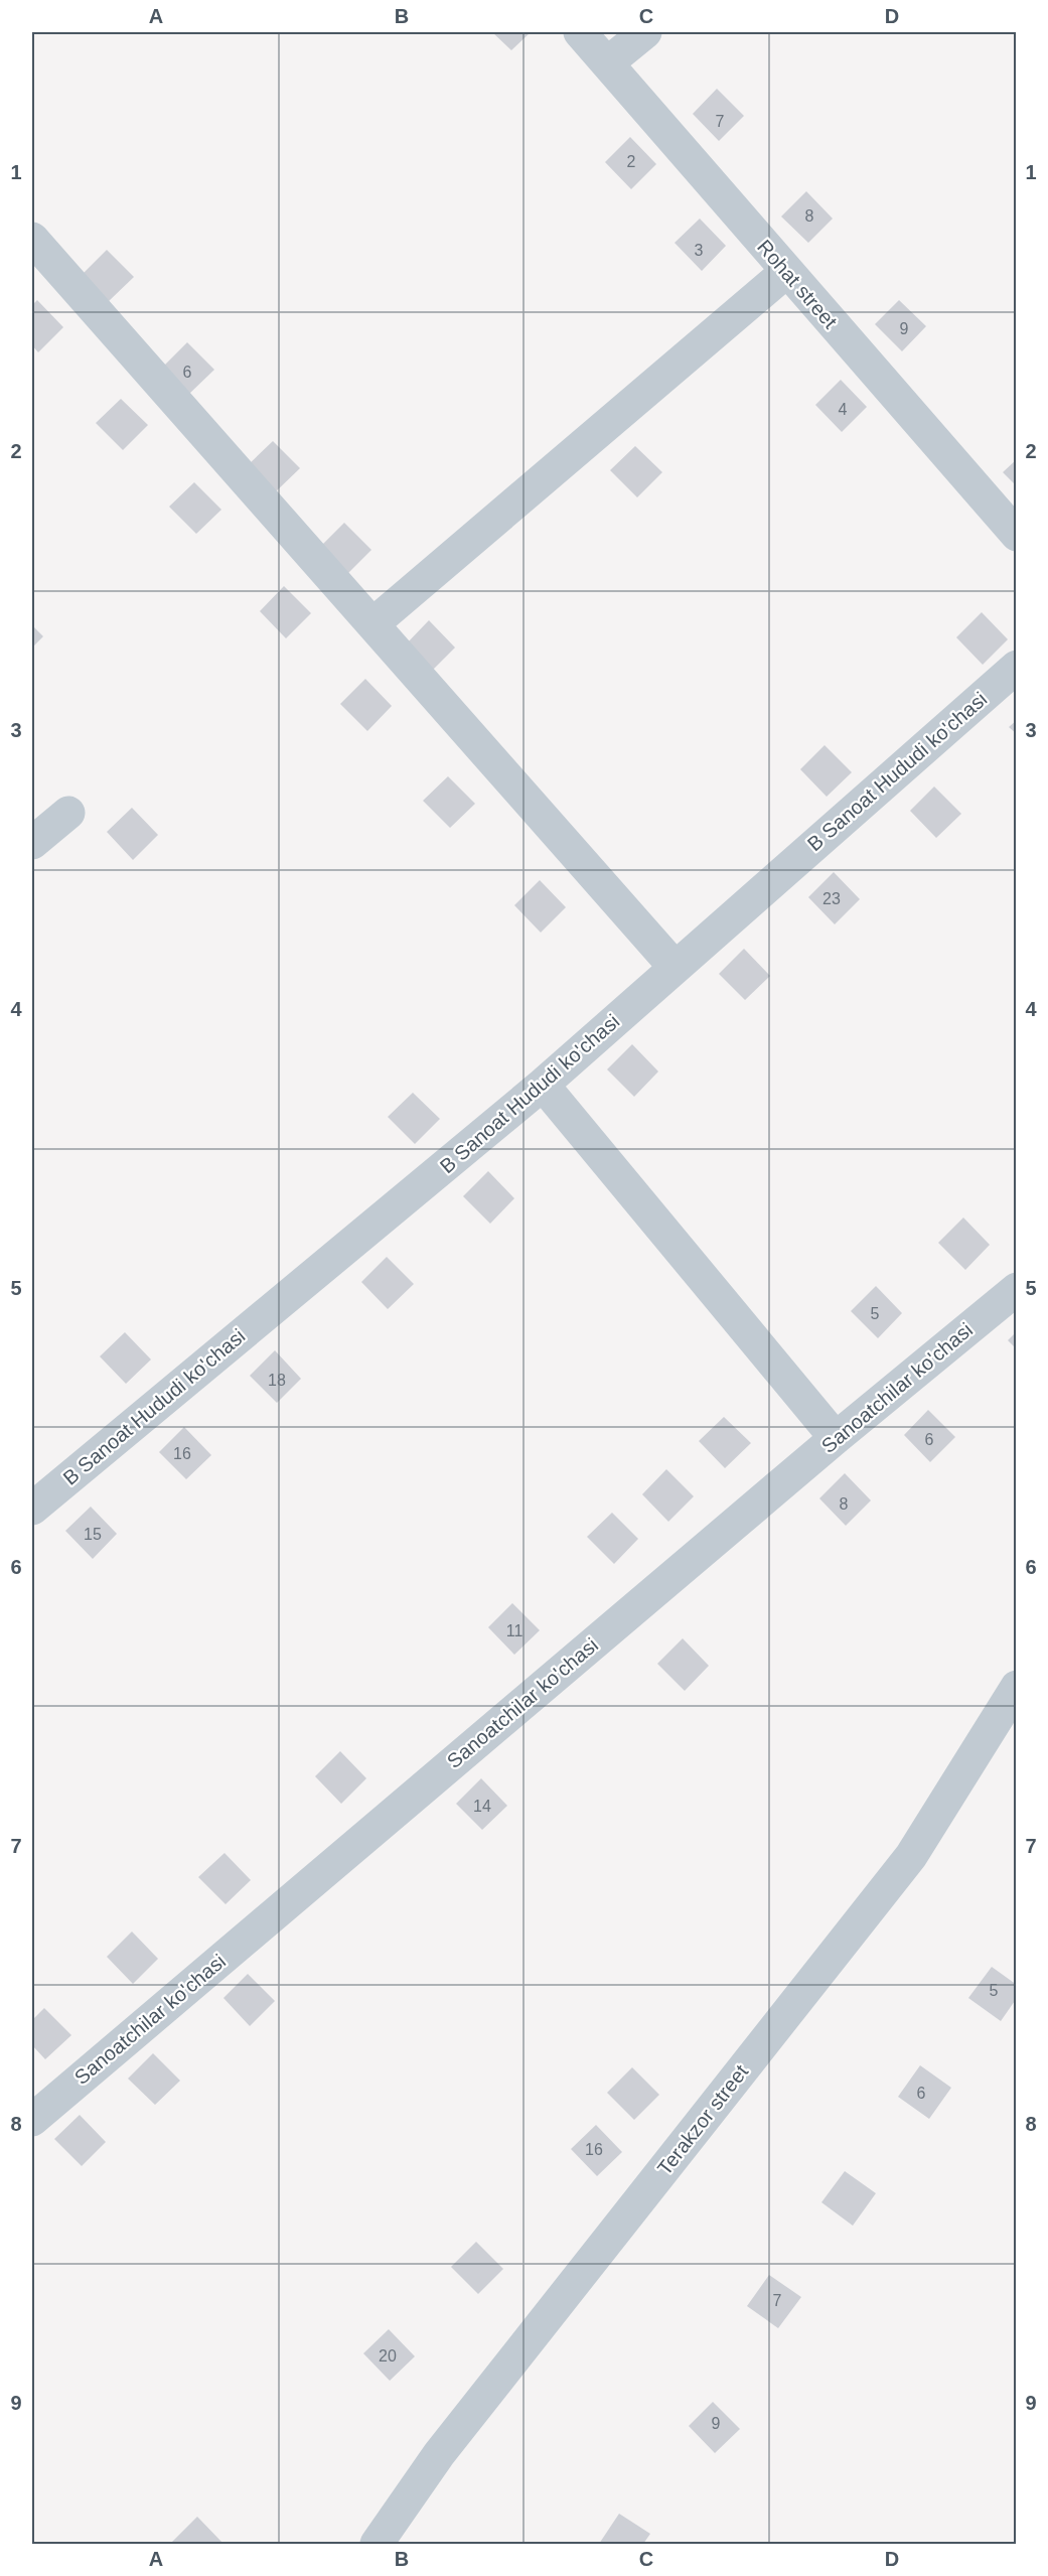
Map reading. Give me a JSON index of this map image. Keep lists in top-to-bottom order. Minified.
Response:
{"streets":{"street":["Rohat street","B Sanoat Hududi ko'chasi","Sanoatchilar ko'chasi","Terakzor street"]},"house_numbers":["7","2","8","3","9","6","4","23","5","18","6","16","8","15","11","14","5","6","16","7","20","9"],"grid":{"columns":["A","B","C","D"],"rows":["1","2","3","4","5","6","7","8","9"]}}
